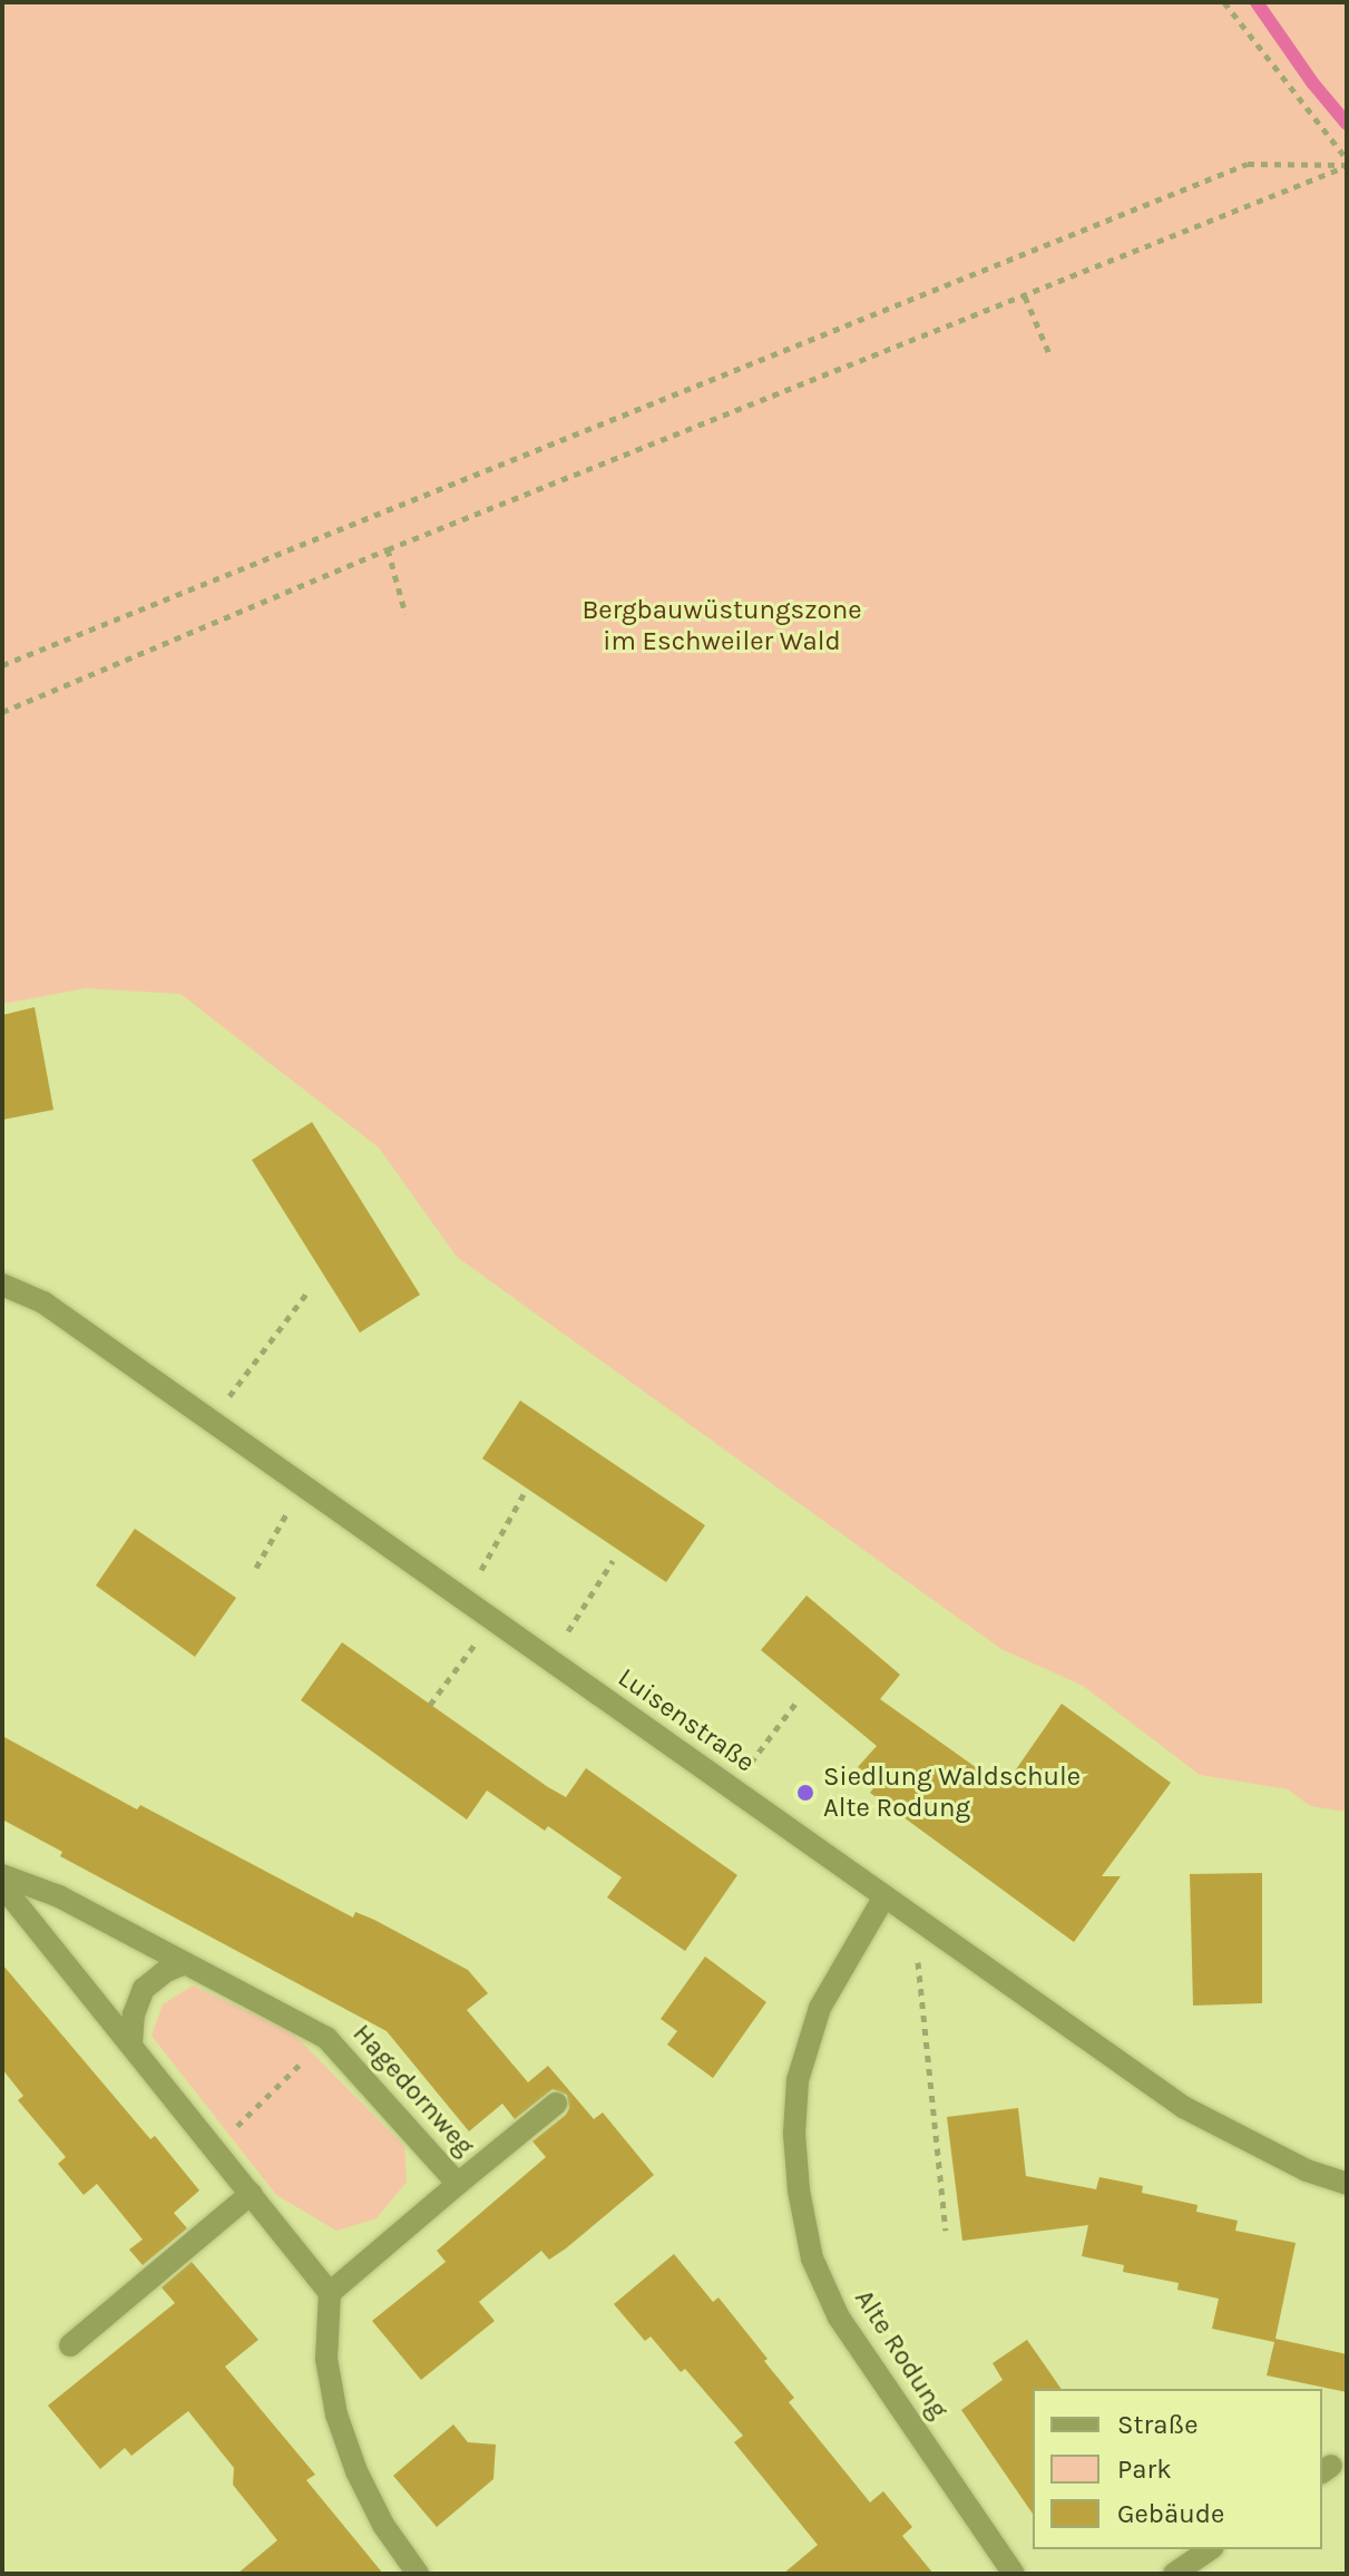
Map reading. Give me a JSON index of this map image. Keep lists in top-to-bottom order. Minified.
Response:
{"streets":{"street":["Luisenstraße","Hagedornweg","Alte Rodung"]},"crossings":[["Luisenstraße","Alte Rodung"]],"parks":["Bergbauwüstungszone im Eschweiler Wald"],"places":["Siedlung Waldschule Alte Rodung"],"legend":["Straße","Park","Gebäude"]}
